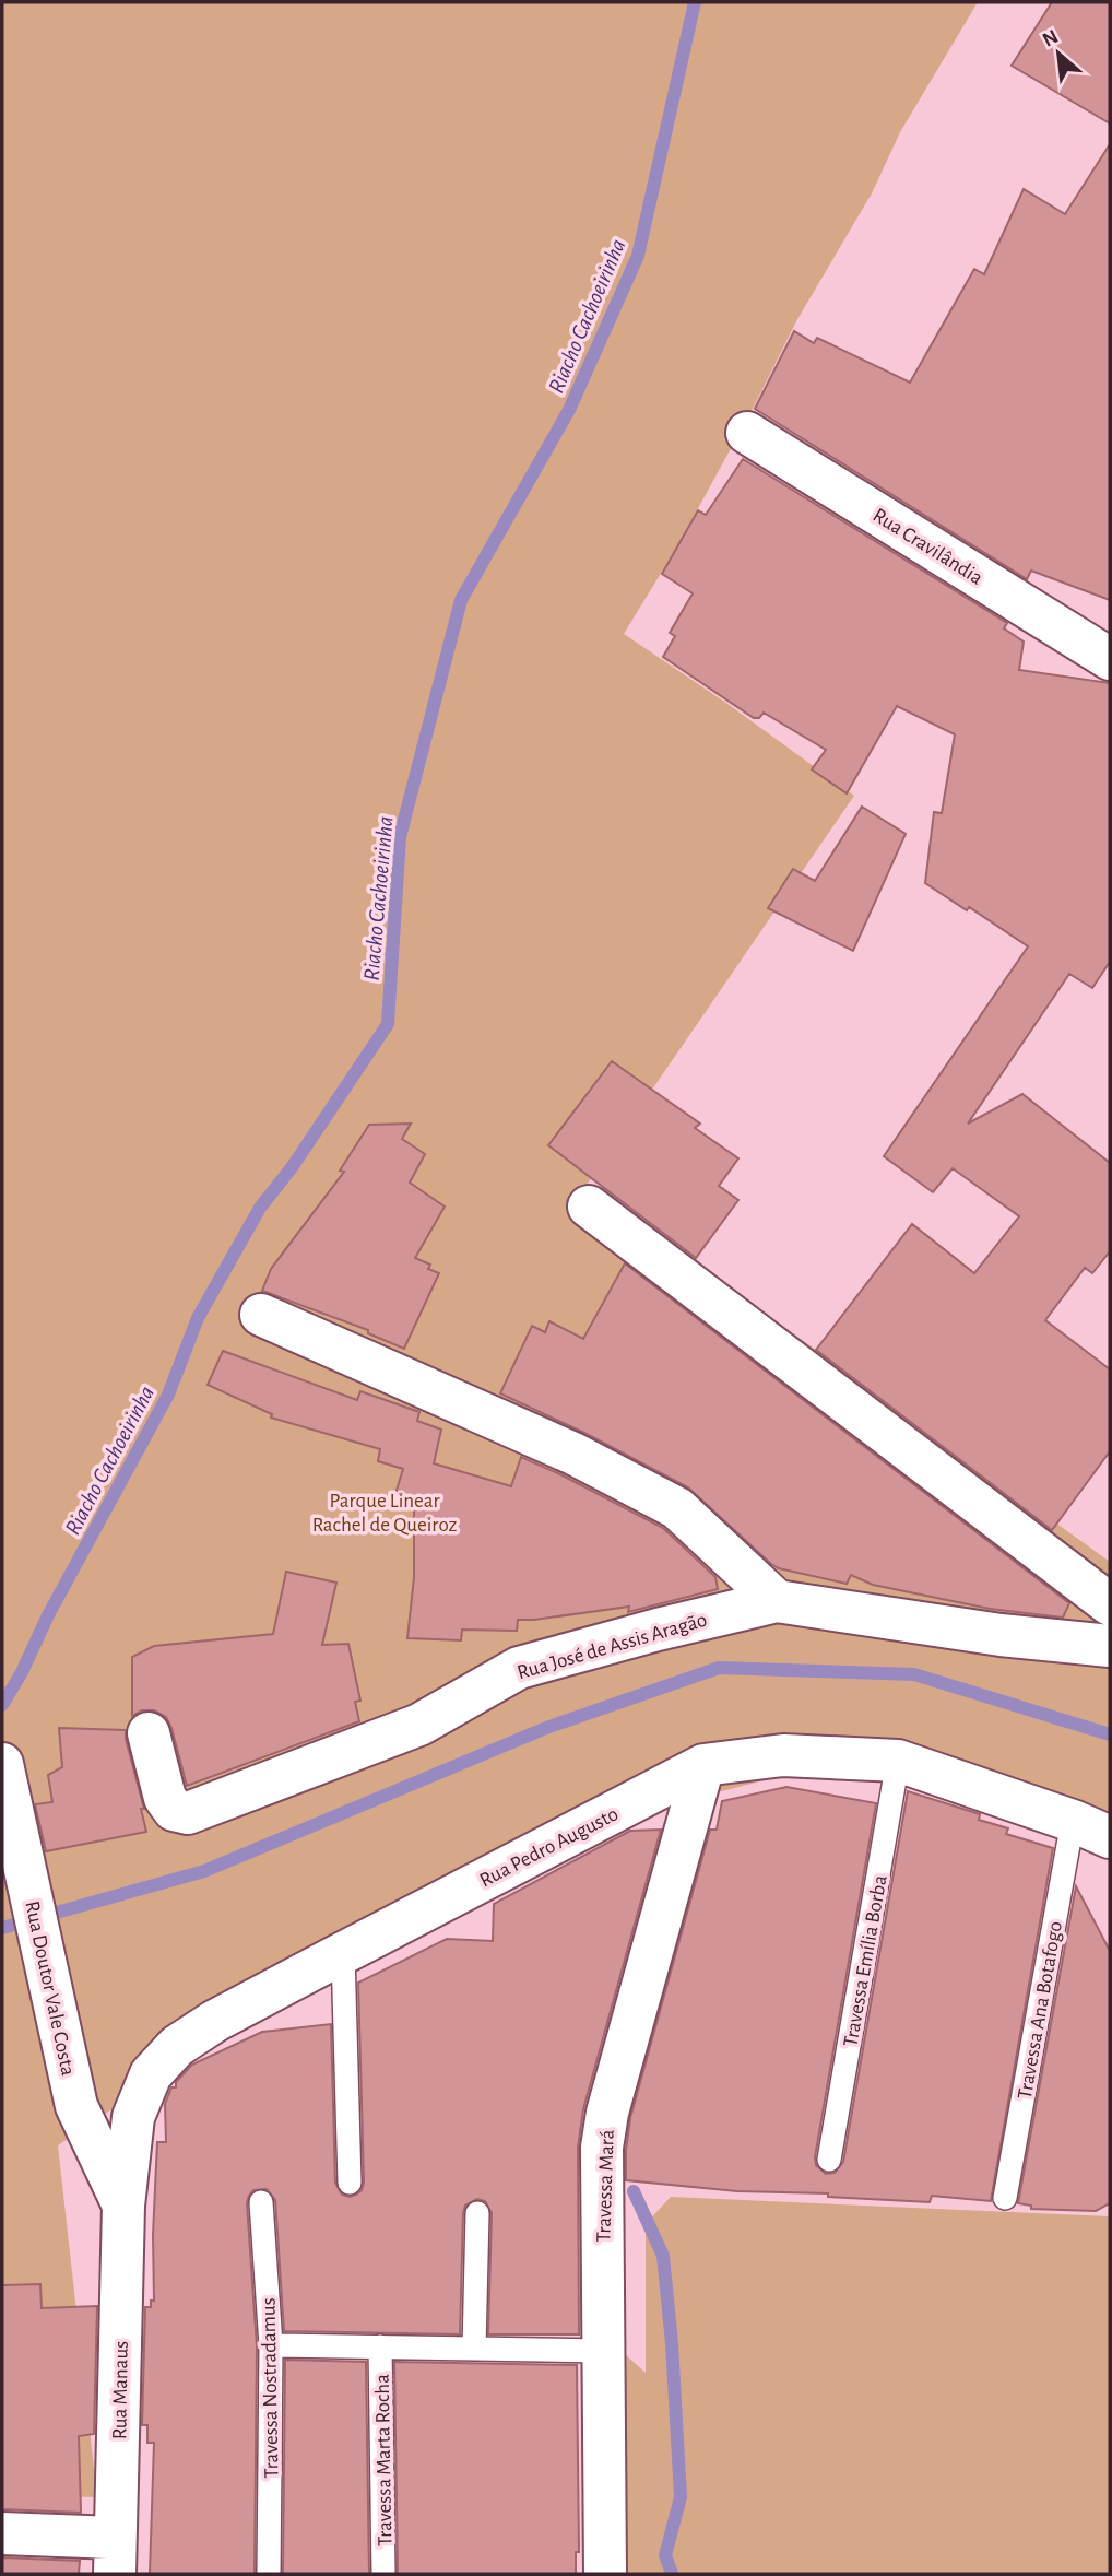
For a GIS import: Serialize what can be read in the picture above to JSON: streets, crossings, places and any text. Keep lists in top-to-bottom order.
{
  "streets": {
    "street": [
      "Rua Cravilândia",
      "Rua José de Assis Aragão",
      "Rua Pedro Augusto",
      "Rua Doutor Vale Costa",
      "Travessa Mará",
      "Rua Manaus"
    ],
    "lane": [
      "Travessa Emília Borba",
      "Travessa Ana Botafogo",
      "Travessa Nostradamus",
      "Travessa Marta Rocha"
    ]
  },
  "crossings": [
    ["Rua Pedro Augusto", "Travessa Emília Borba"],
    ["Rua Pedro Augusto", "Rua Doutor Vale Costa"],
    ["Rua Pedro Augusto", "Travessa Ana Botafogo"],
    ["Rua Pedro Augusto", "Travessa Mará"],
    ["Rua Pedro Augusto", "Rua Manaus"],
    ["Rua Doutor Vale Costa", "Rua Manaus"],
    ["Travessa Mará", "Travessa Marta Rocha"],
    ["Travessa Nostradamus", "Travessa Marta Rocha"]
  ],
  "water": ["Riacho Cachoeirinha"],
  "parks": ["Parque Linear Rachel de Queiroz"],
  "north": "top left"
}
